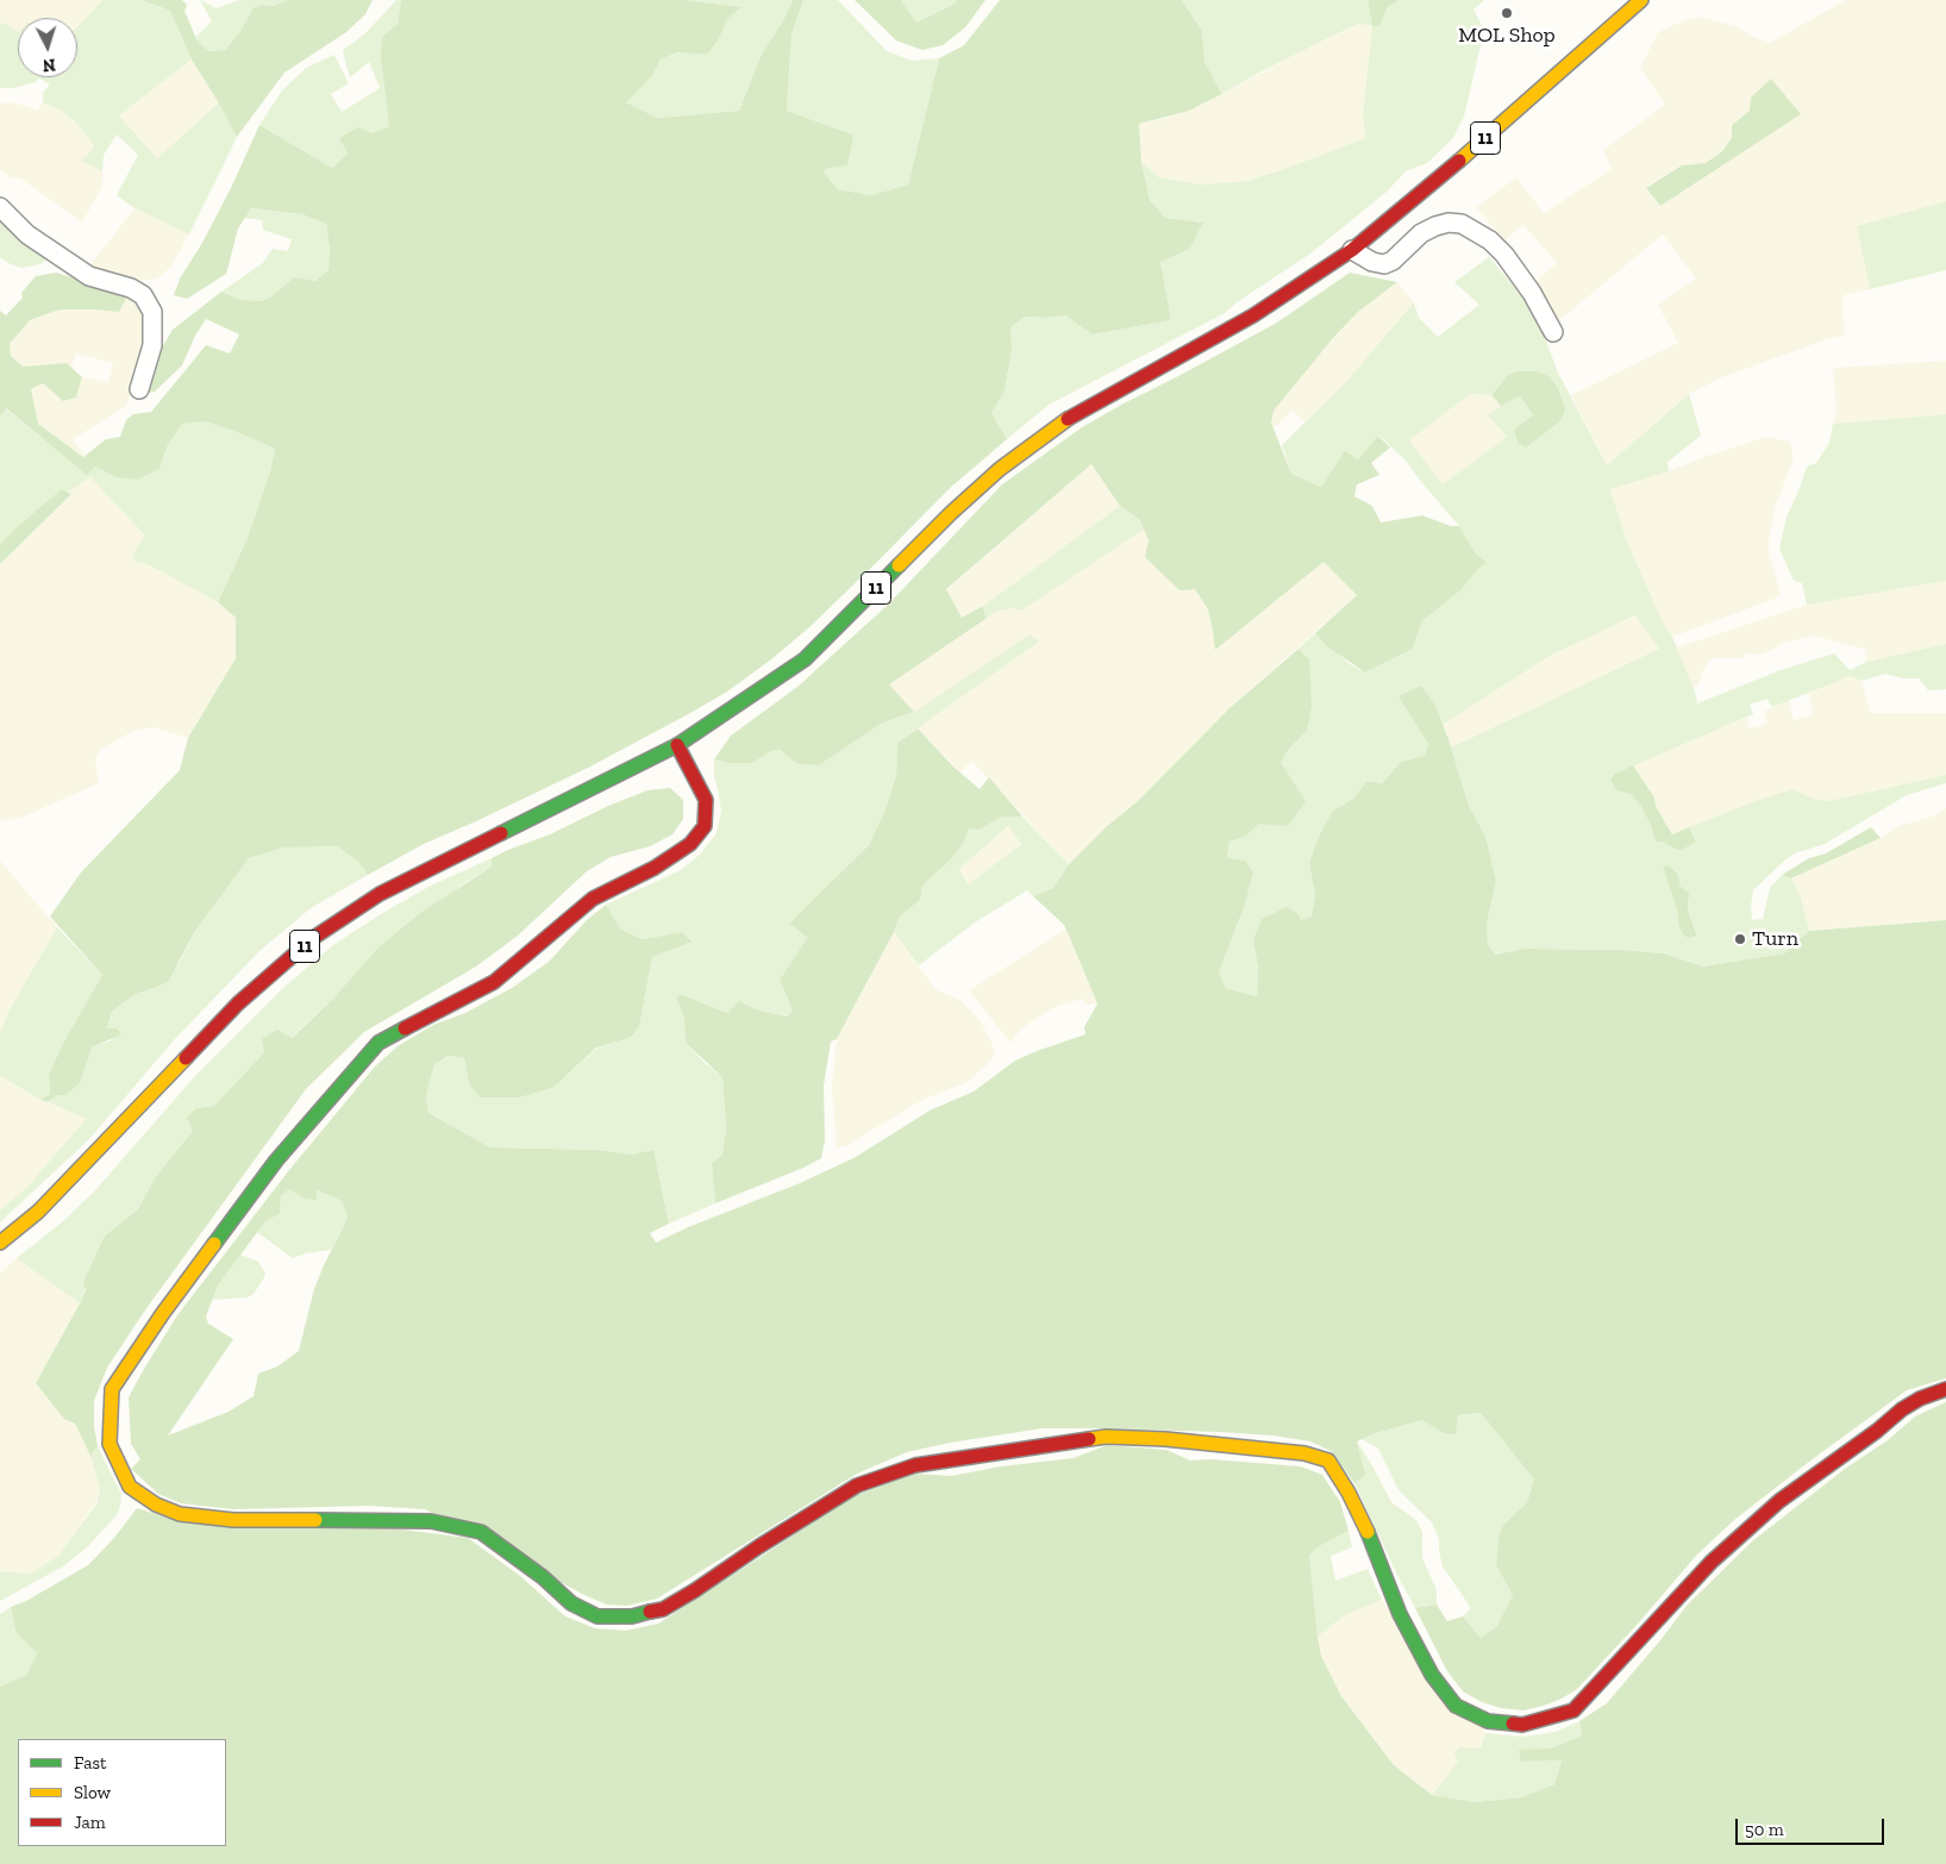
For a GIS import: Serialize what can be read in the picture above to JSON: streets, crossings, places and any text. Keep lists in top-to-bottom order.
{
  "streets": {
    "street": ["11"]
  },
  "places": ["MOL Shop", "Turn"],
  "legend": ["Fast", "Slow", "Jam"],
  "scale_bar": "50 m",
  "north": "bottom"
}
